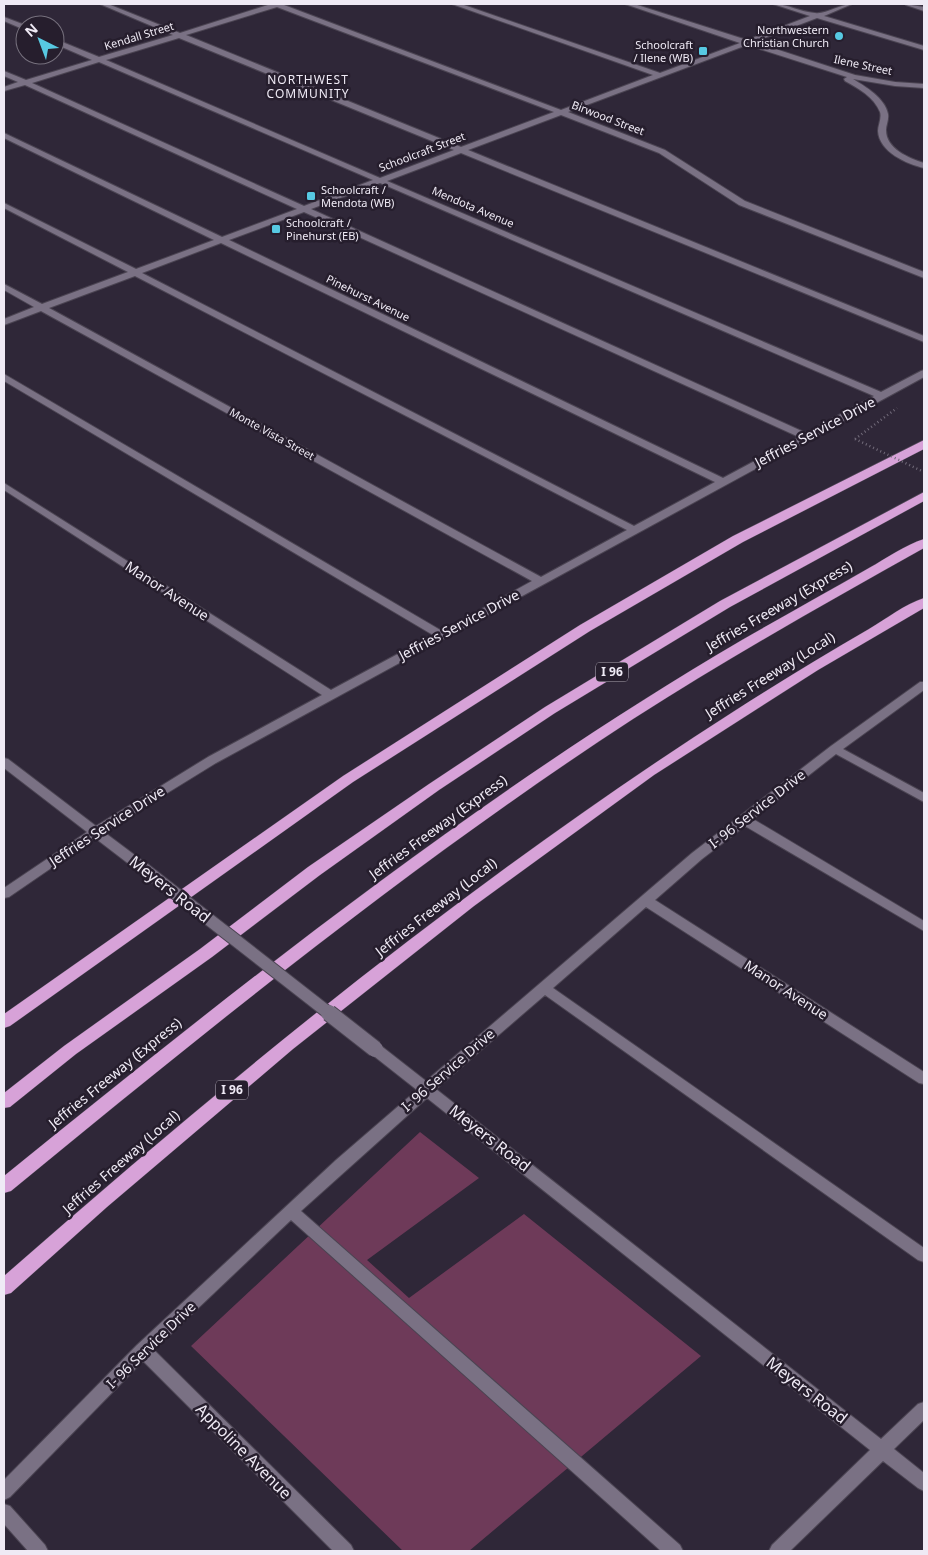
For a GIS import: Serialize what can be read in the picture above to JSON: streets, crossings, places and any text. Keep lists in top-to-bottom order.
{
  "streets": {
    "highway": ["Jeffries Freeway (Express)", "I 96", "Jeffries Freeway (Local)"],
    "street": [
      "Kendall Street",
      "Ilene Street",
      "Birwood Street",
      "Schoolcraft Street",
      "Mendota Avenue",
      "Pinehurst Avenue",
      "Jeffries Service Drive",
      "Monte Vista Street",
      "Manor Avenue",
      "I- 96 Service Drive",
      "Meyers Road",
      "Appoline Avenue"
    ]
  },
  "crossings": [
    ["Kendall Street", "Birwood Street"],
    ["Kendall Street", "Mendota Avenue"],
    ["Ilene Street", "Schoolcraft Street"],
    ["Birwood Street", "Schoolcraft Street"],
    ["Schoolcraft Street", "Mendota Avenue"],
    ["Schoolcraft Street", "Pinehurst Avenue"],
    ["Schoolcraft Street", "Monte Vista Street"],
    ["Mendota Avenue", "Jeffries Service Drive"],
    ["Pinehurst Avenue", "Jeffries Service Drive"],
    ["Jeffries Service Drive", "Monte Vista Street"],
    ["Jeffries Service Drive", "Manor Avenue"],
    ["Jeffries Service Drive", "Meyers Road"],
    ["Manor Avenue", "I- 96 Service Drive"],
    ["I- 96 Service Drive", "Meyers Road"],
    ["I- 96 Service Drive", "Appoline Avenue"]
  ],
  "districts": ["NORTHWEST COMMUNITY"],
  "places": {
    "other": ["Northwestern Christian Church"],
    "transit": ["Schoolcraft / Ilene (WB)", "Schoolcraft / Mendota (WB)", "Schoolcraft / Pinehurst (EB)"]
  },
  "north": "top left"
}
